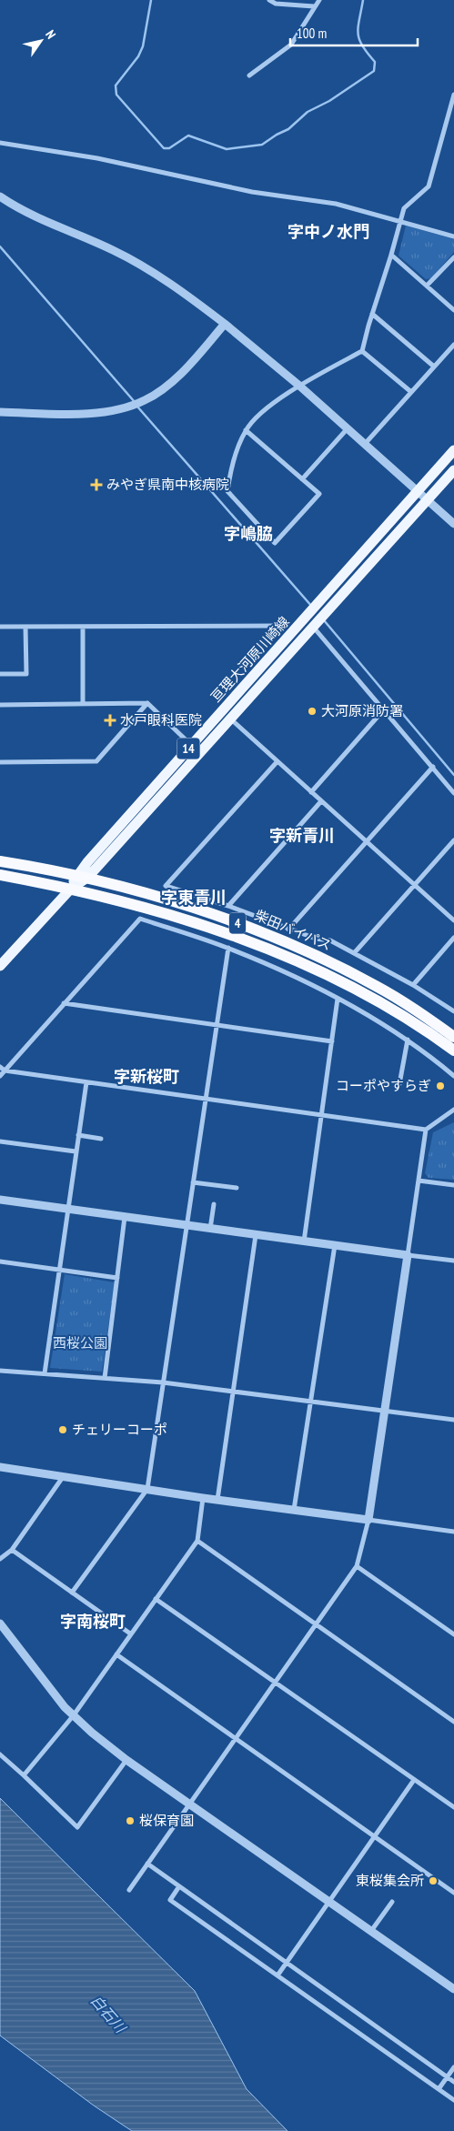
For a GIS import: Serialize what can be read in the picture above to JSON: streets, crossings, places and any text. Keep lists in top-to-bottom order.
{
  "streets": {
    "highway": ["4", "柴田バイパス"],
    "main road": ["亘理大河原川崎線", "14"]
  },
  "crossings": [
    ["亘理大河原川崎線", "柴田バイパス"]
  ],
  "districts": [
    "字中ノ水門",
    "字嶋脇",
    "字新青川",
    "字東青川",
    "字新桜町",
    "字南桜町"
  ],
  "water": ["白石川"],
  "parks": ["西桜公園"],
  "places": {
    "health": ["みやぎ県南中核病院", "水戸眼科医院"],
    "other": [
      "大河原消防署",
      "コーポやすらぎ",
      "チェリーコーポ",
      "桜保育園",
      "東桜集会所"
    ]
  },
  "scale_bar": "100 m",
  "north": "top right"
}
